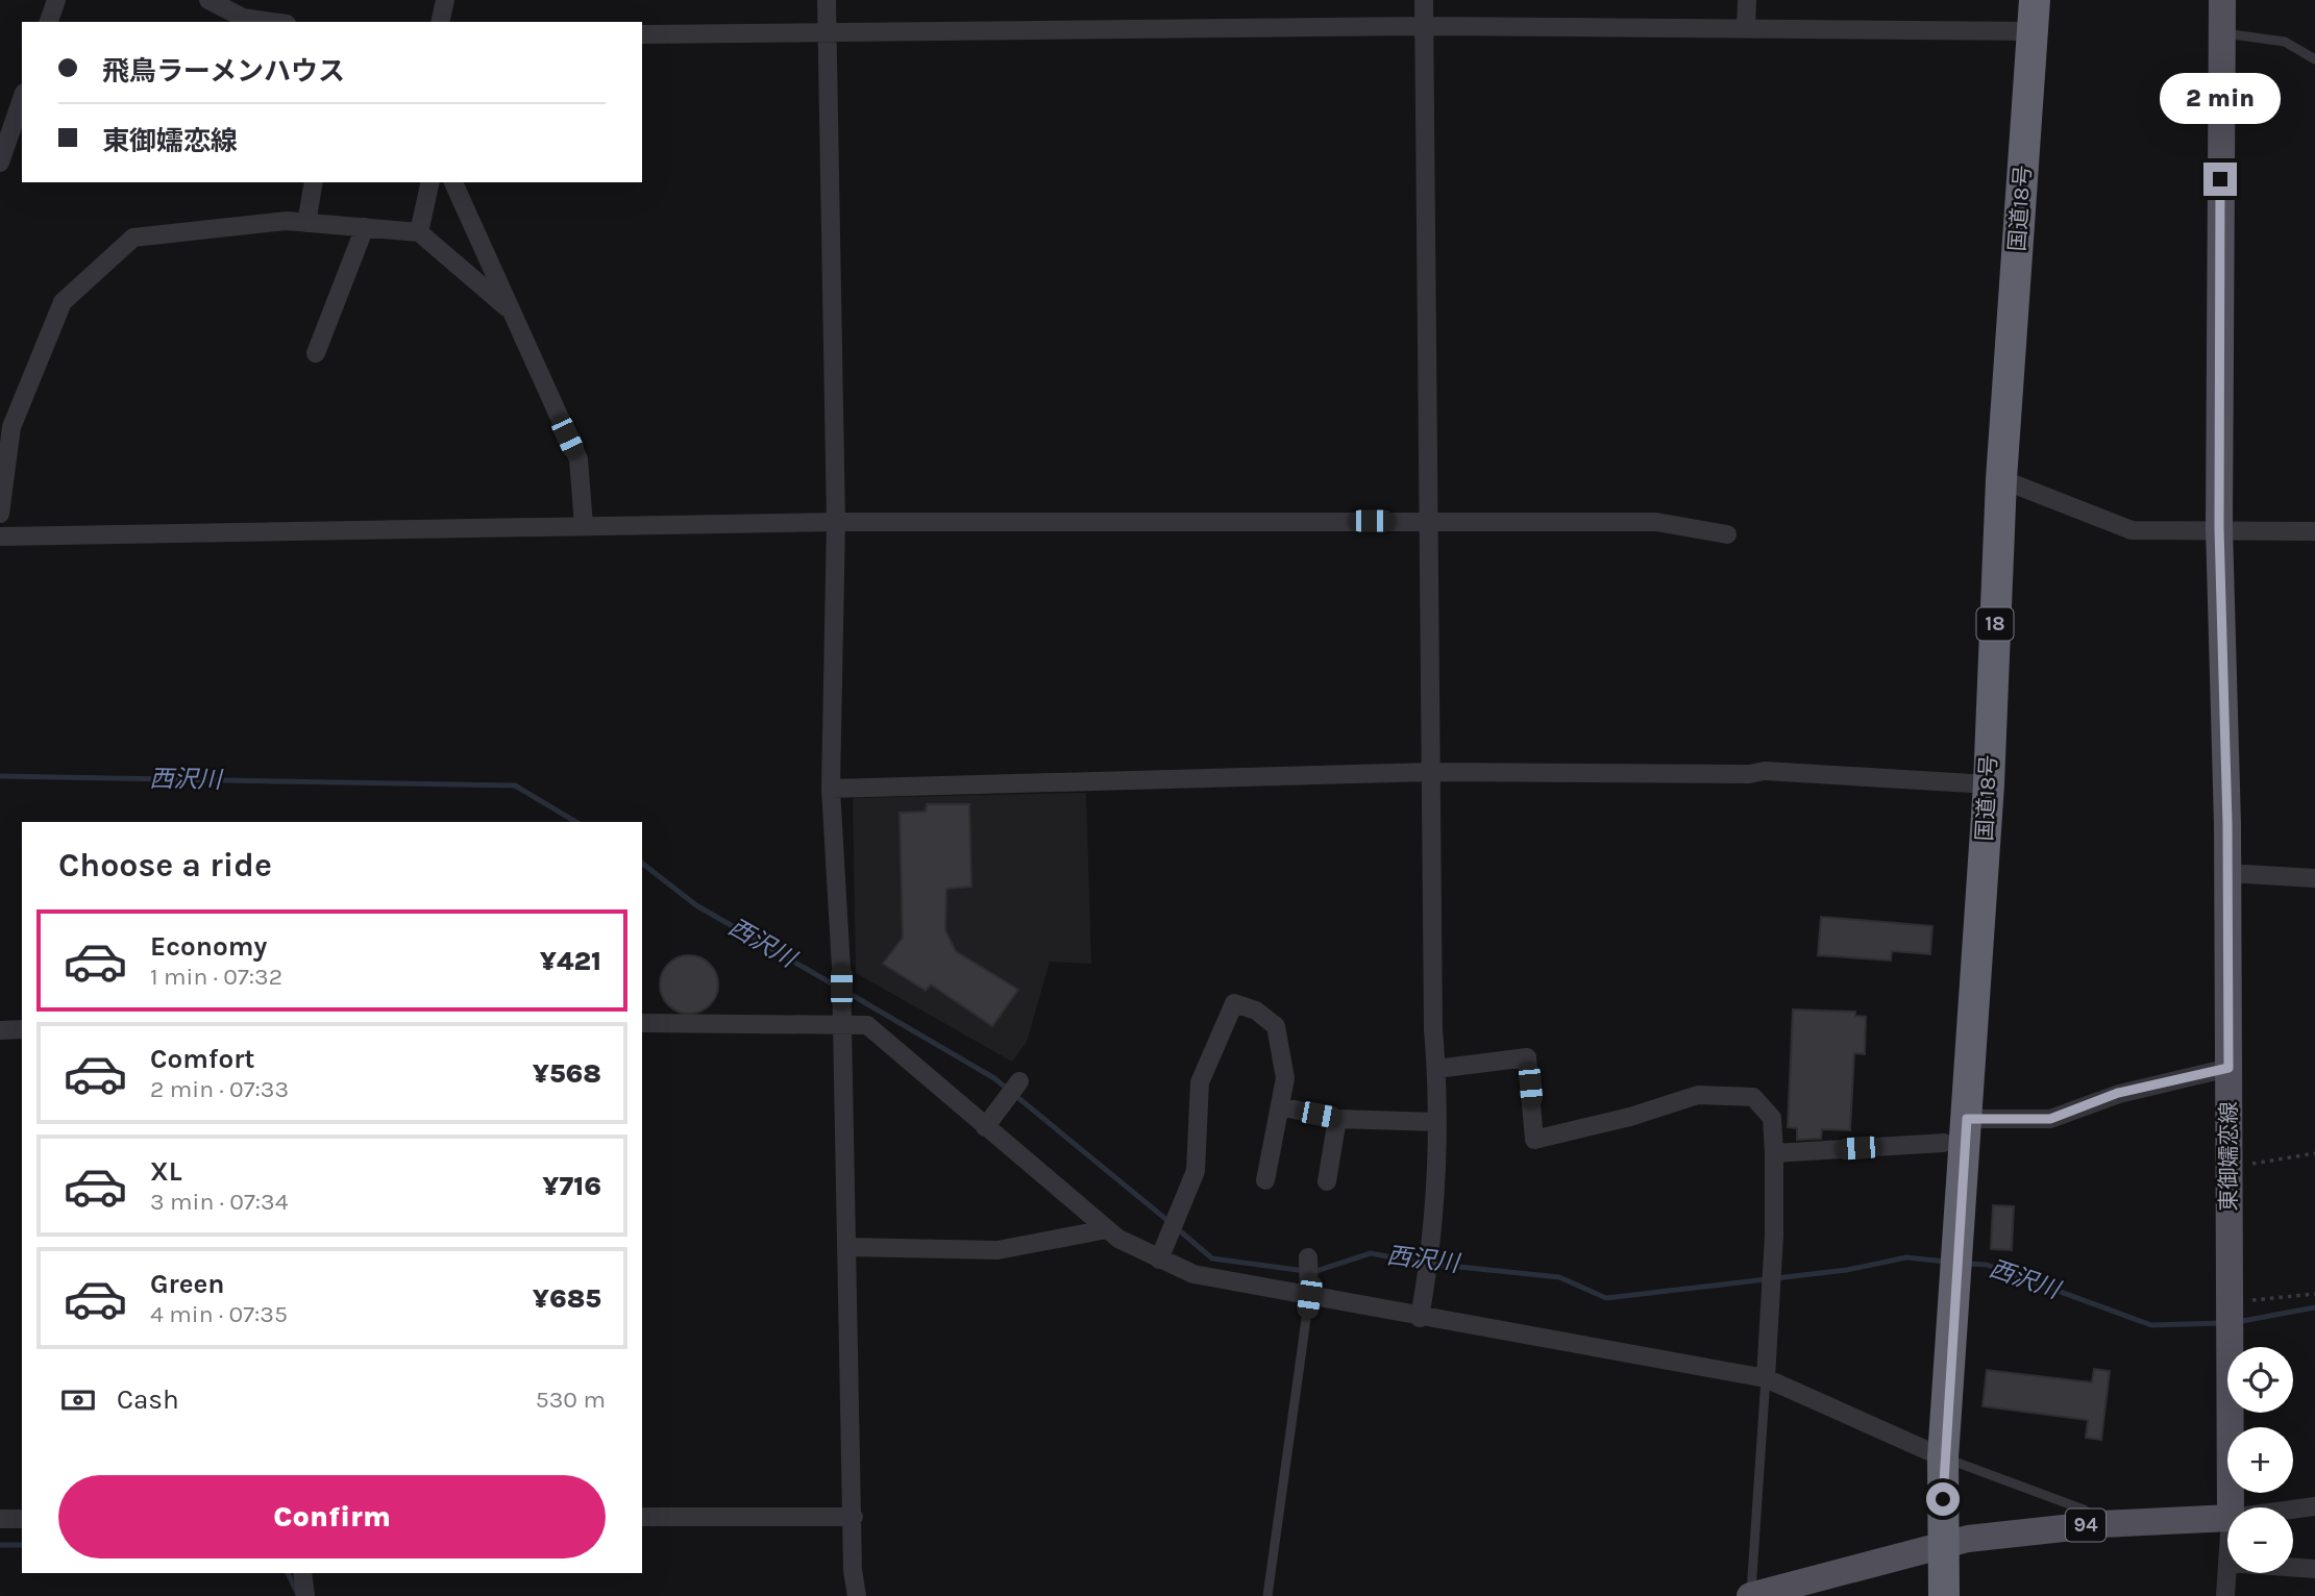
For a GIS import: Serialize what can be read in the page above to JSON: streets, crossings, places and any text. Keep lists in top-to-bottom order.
{
  "streets": {
    "highway": ["国道18号", "18"],
    "main road": ["東御嬬恋線", "94"]
  },
  "crossings": [
    ["国道18号", "94"]
  ],
  "water": ["西沢川"],
  "page": {
    "banner": ["飛鳥ラーメンハウス", "東御嬬恋線"],
    "bubble": "2 min",
    "heading": "Choose a ride",
    "list": [
      {
        "name": "Economy",
        "note": "1 min · 07:32",
        "value": "¥421"
      },
      {
        "name": "Comfort",
        "note": "2 min · 07:33",
        "value": "¥568"
      },
      {
        "name": "XL",
        "note": "3 min · 07:34",
        "value": "¥716"
      },
      {
        "name": "Green",
        "note": "4 min · 07:35",
        "value": "¥685"
      }
    ],
    "map_buttons": ["+", "−"],
    "pay": ["Cash", "530 m"],
    "buttons": "Confirm"
  }
}
